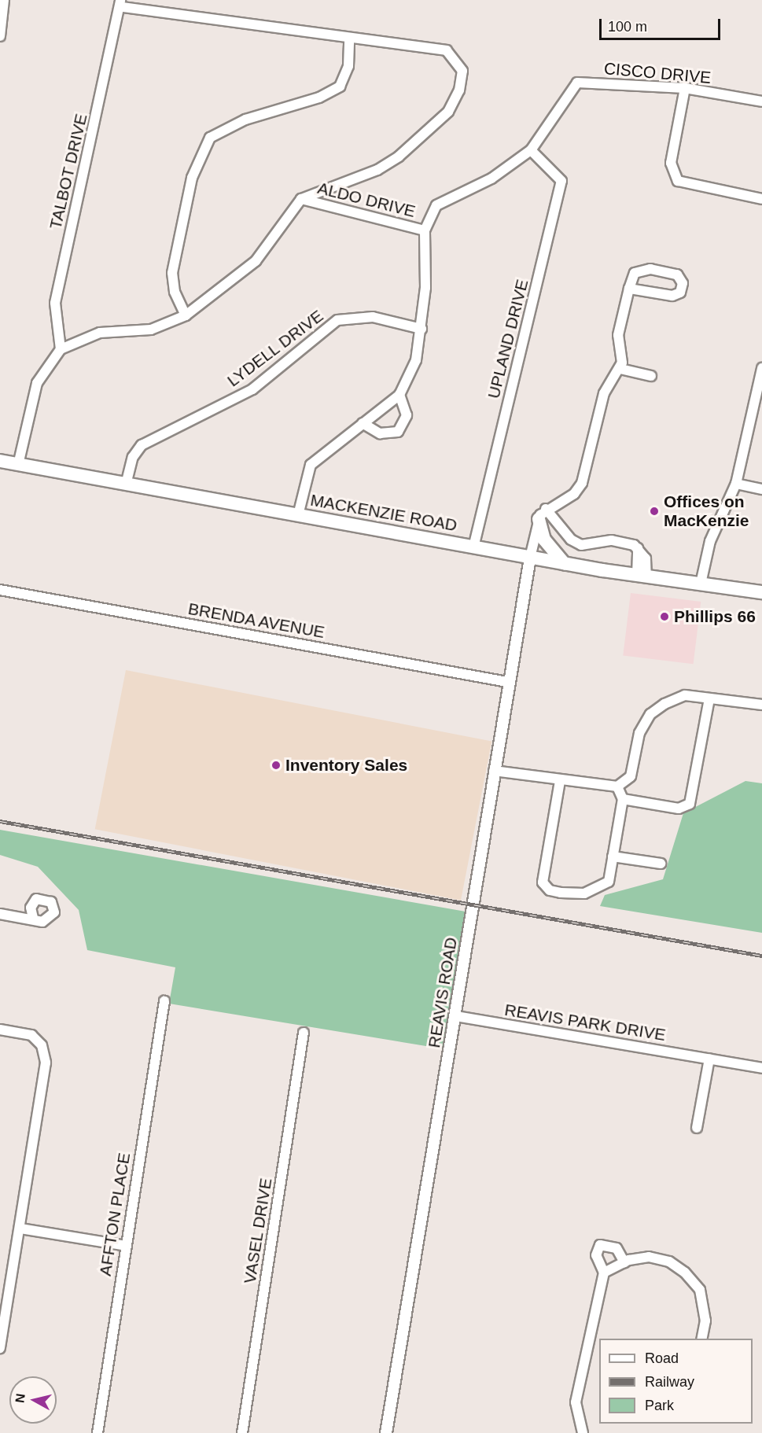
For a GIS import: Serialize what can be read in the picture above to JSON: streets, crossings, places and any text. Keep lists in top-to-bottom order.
{
  "streets": {
    "main road": ["MACKENZIE ROAD"],
    "street": [
      "CISCO DRIVE",
      "TALBOT DRIVE",
      "ALDO DRIVE",
      "UPLAND DRIVE",
      "LYDELL DRIVE",
      "BRENDA AVENUE",
      "REAVIS ROAD",
      "REAVIS PARK DRIVE",
      "AFFTON PLACE",
      "VASEL DRIVE"
    ]
  },
  "crossings": [
    ["CISCO DRIVE", "UPLAND DRIVE"],
    ["UPLAND DRIVE", "MACKENZIE ROAD"],
    ["LYDELL DRIVE", "MACKENZIE ROAD"],
    ["MACKENZIE ROAD", "REAVIS ROAD"],
    ["BRENDA AVENUE", "REAVIS ROAD"],
    ["REAVIS ROAD", "REAVIS PARK DRIVE"]
  ],
  "places": ["Offices on MacKenzie", "Phillips 66", "Inventory Sales"],
  "legend": ["Road", "Railway", "Park"],
  "scale_bar": "100 m",
  "north": "left"
}
